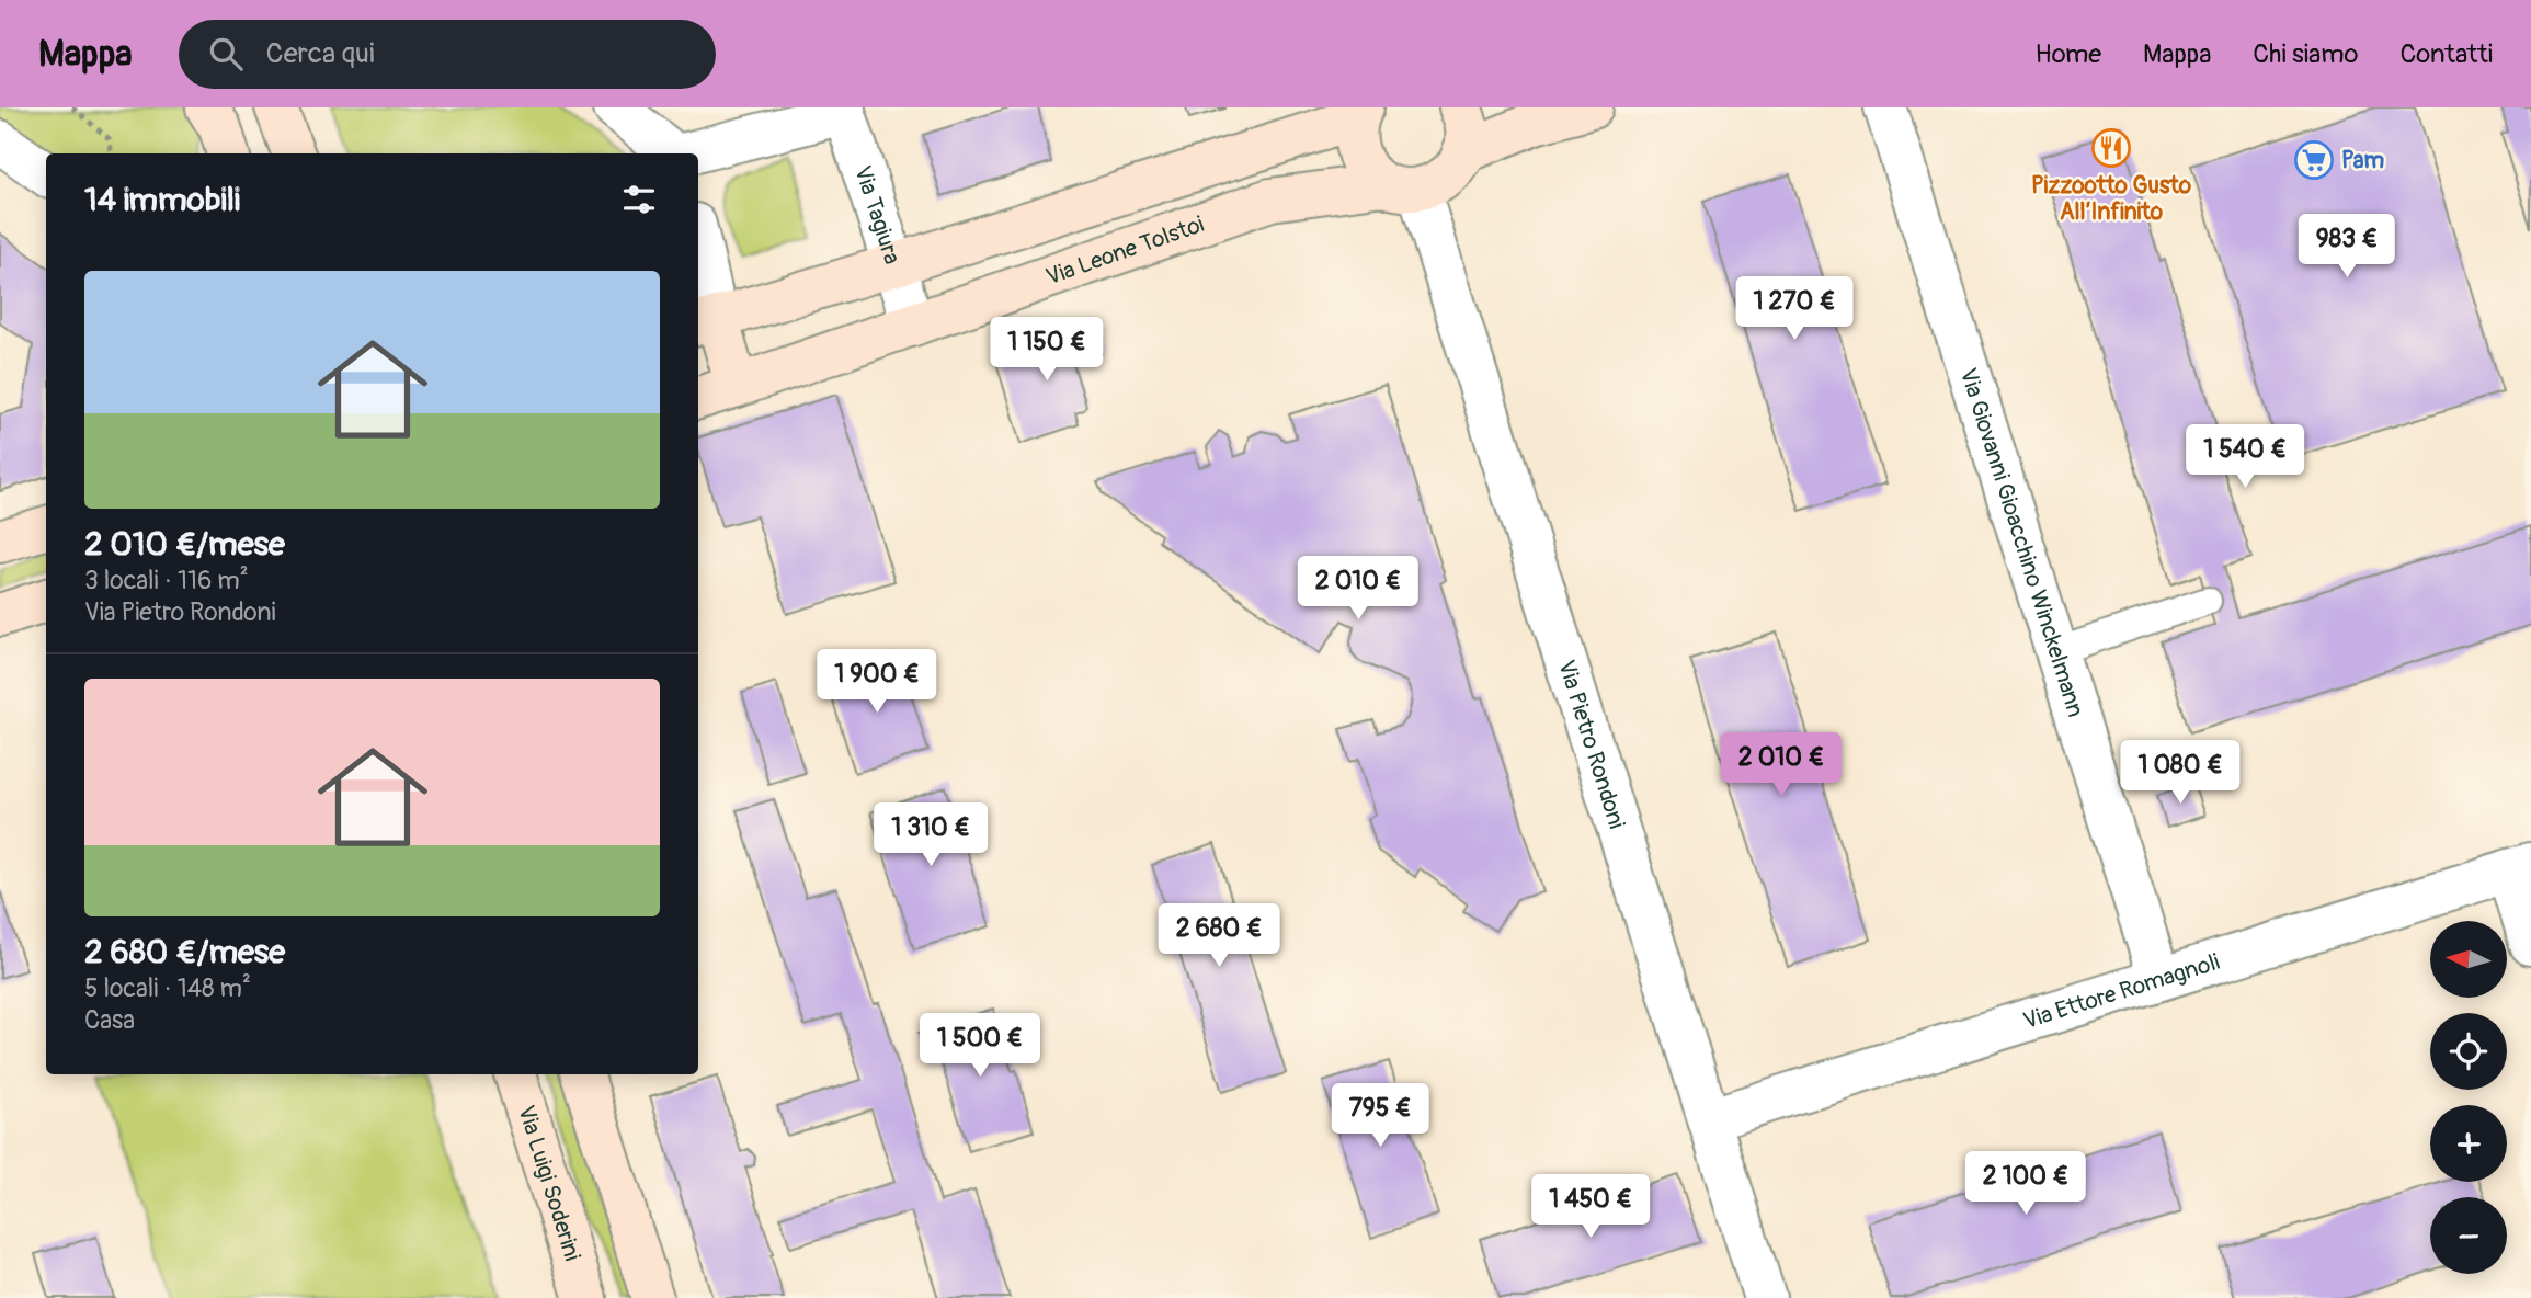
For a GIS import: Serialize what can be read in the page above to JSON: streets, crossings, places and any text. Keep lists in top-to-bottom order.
{
  "streets": {
    "street": [
      "Via Tagiura",
      "Via Leone Tolstoi",
      "Via Giovanni Gioacchino Winckelmann",
      "Via Pietro Rondoni",
      "Via Ettore Romagnoli",
      "Via Luigi Soderini"
    ]
  },
  "crossings": [
    ["Via Tagiura", "Via Leone Tolstoi"],
    ["Via Leone Tolstoi", "Via Pietro Rondoni"],
    ["Via Giovanni Gioacchino Winckelmann", "Via Ettore Romagnoli"],
    ["Via Pietro Rondoni", "Via Ettore Romagnoli"]
  ],
  "places": {
    "restaurant": ["Pizzootto Gusto All’Infinito"],
    "supermarket": ["Pam"]
  },
  "north": "left",
  "page": {
    "header": "Mappa",
    "search": "Cerca qui",
    "nav": [
      "Home",
      "Mappa",
      "Chi siamo",
      "Contatti"
    ],
    "heading": "14 immobili",
    "price": [
      "983 €",
      "1 270 €",
      "1 150 €",
      "1 540 €",
      "2 010 €",
      "1 900 €",
      "2 010 €",
      "1 080 €",
      "1 310 €",
      "2 680 €",
      "1 500 €",
      "795 €",
      "2 100 €",
      "1 450 €"
    ],
    "list": [
      {
        "name": "2 010 €/mese",
        "note": "3 locali · 116 m² · Via Pietro Rondoni"
      },
      {
        "name": "2 680 €/mese",
        "note": "5 locali · 148 m² · Casa"
      }
    ],
    "map_buttons": ["+", "−"]
  }
}
